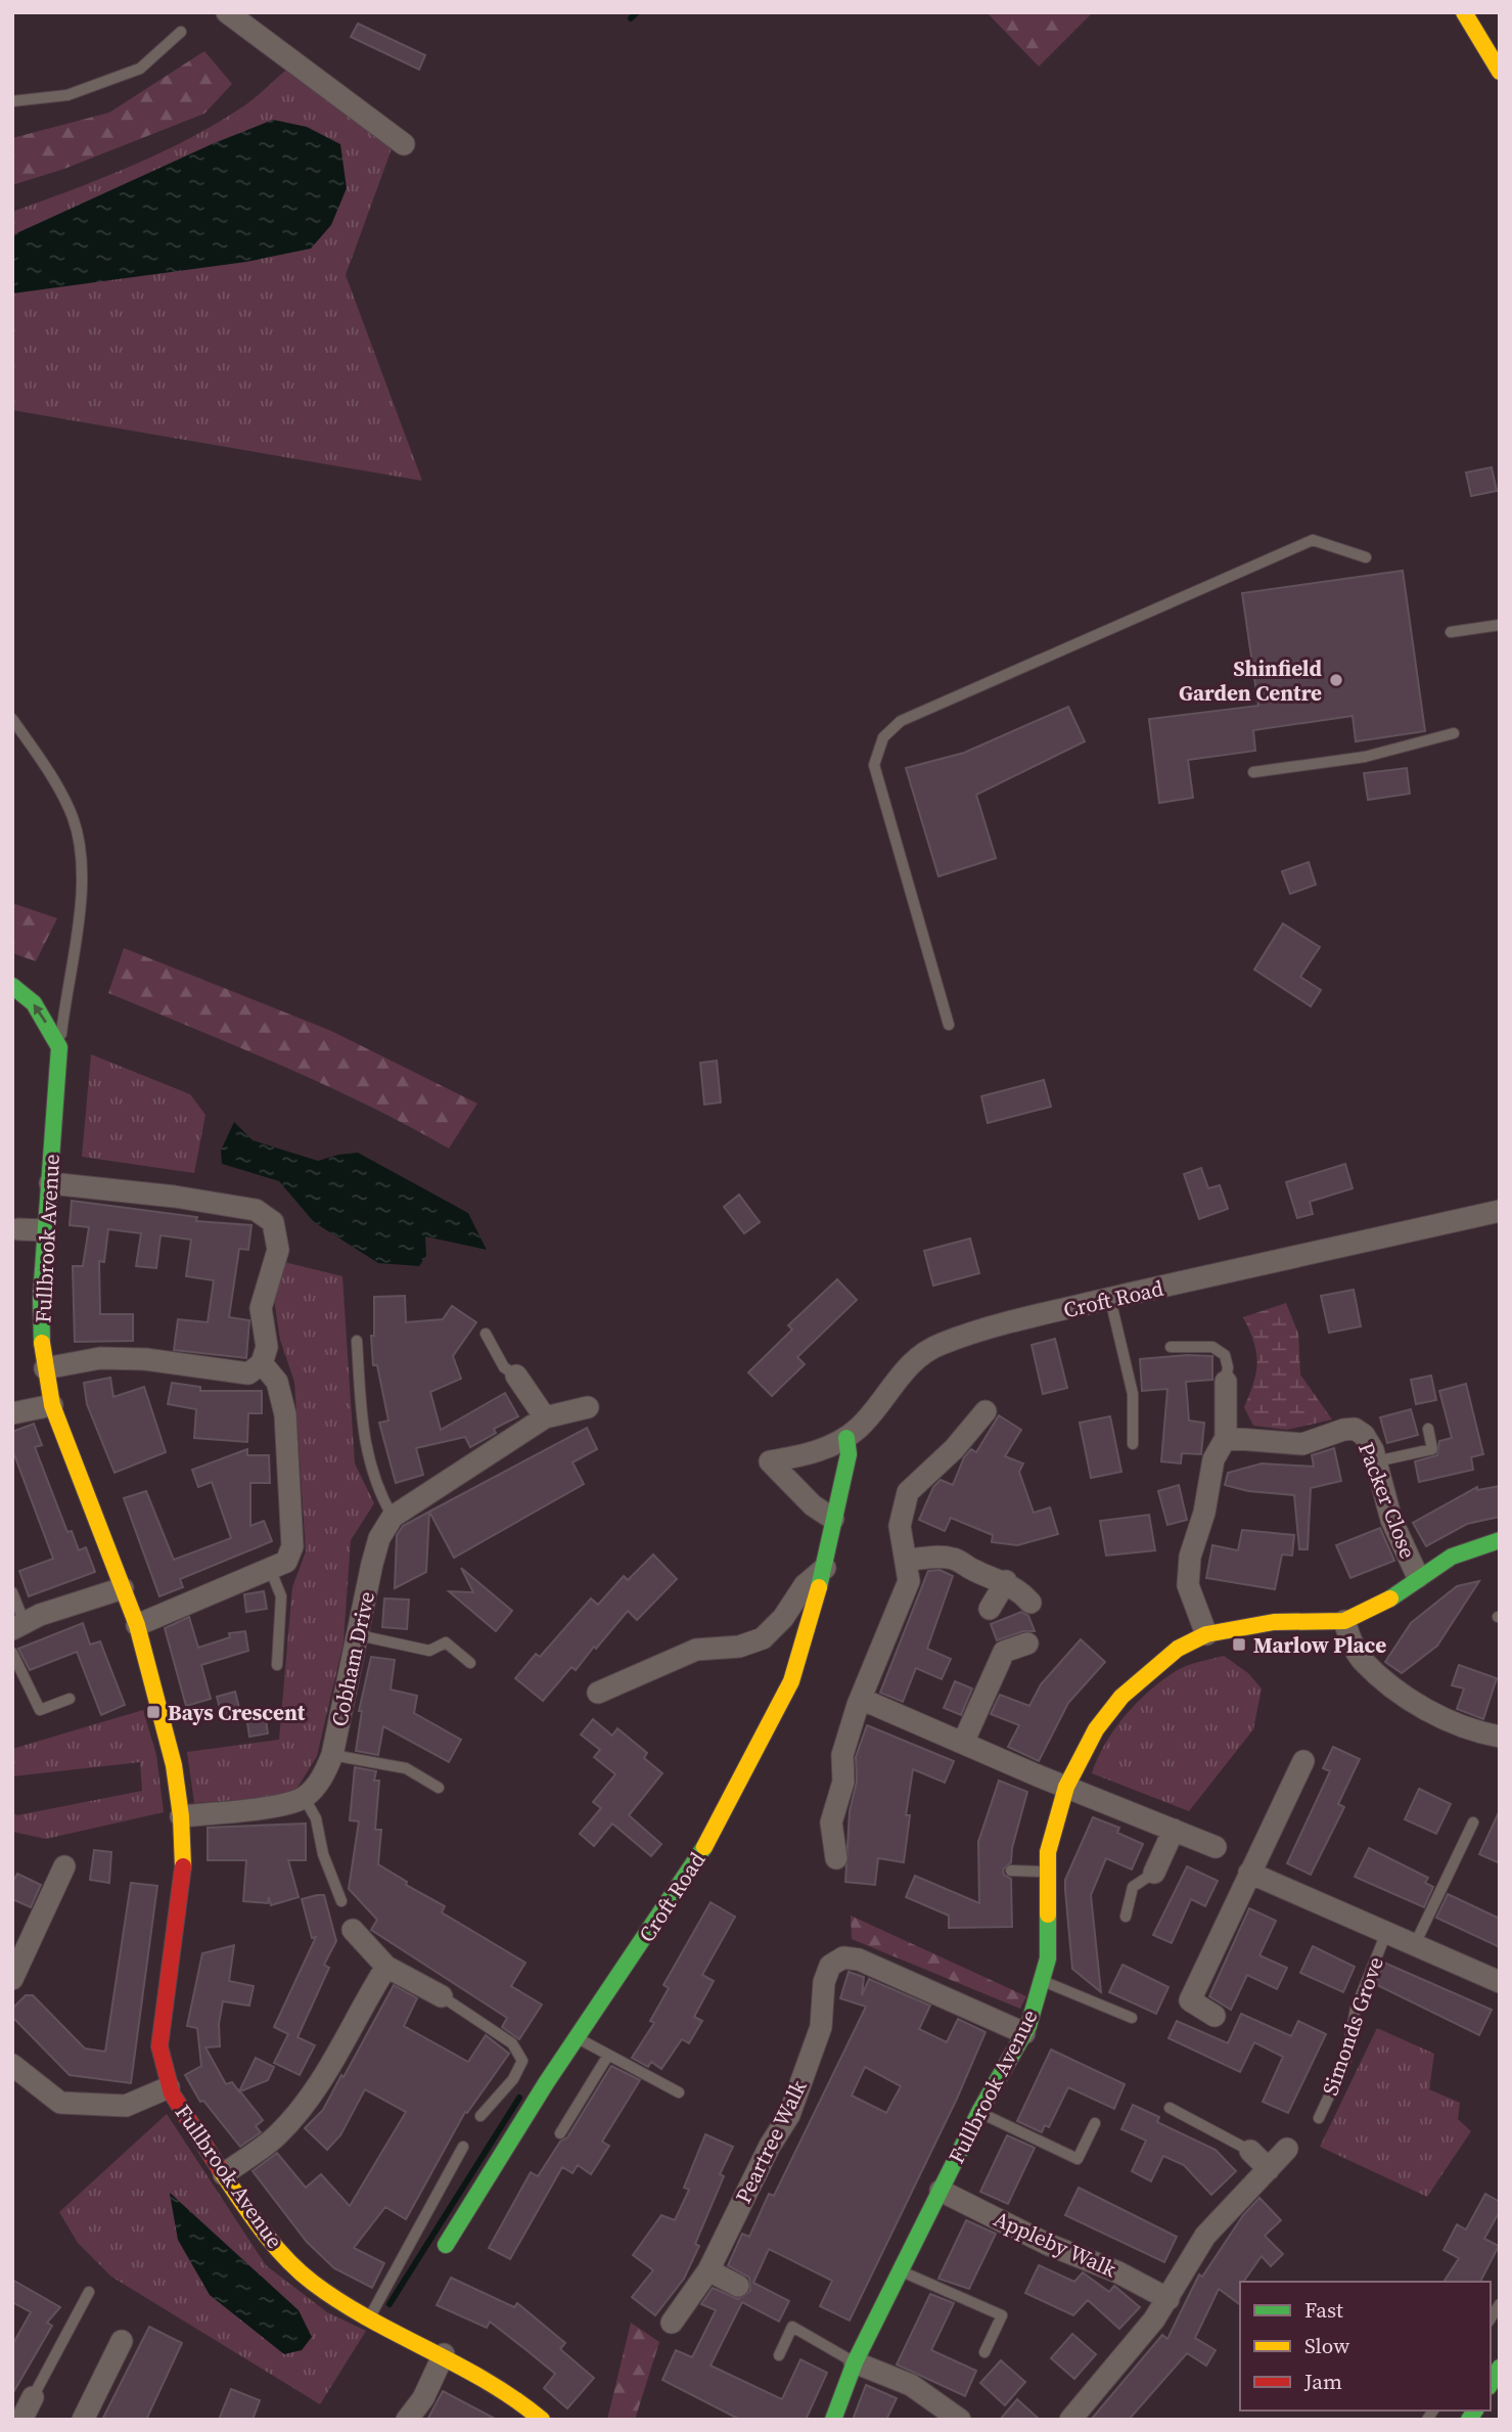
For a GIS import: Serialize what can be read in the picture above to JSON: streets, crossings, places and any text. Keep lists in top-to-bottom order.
{
  "streets": {
    "street": [
      "Fullbrook Avenue",
      "Croft Road",
      "Packer Close",
      "Cobham Drive",
      "Simonds Grove",
      "Peartree Walk",
      "Appleby Walk"
    ]
  },
  "crossings": [
    ["Fullbrook Avenue", "Packer Close"],
    ["Fullbrook Avenue", "Peartree Walk"],
    ["Fullbrook Avenue", "Appleby Walk"]
  ],
  "places": {
    "other": ["Shinfield Garden Centre"],
    "transit": ["Marlow Place", "Bays Crescent"]
  },
  "legend": ["Fast", "Slow", "Jam"]
}
